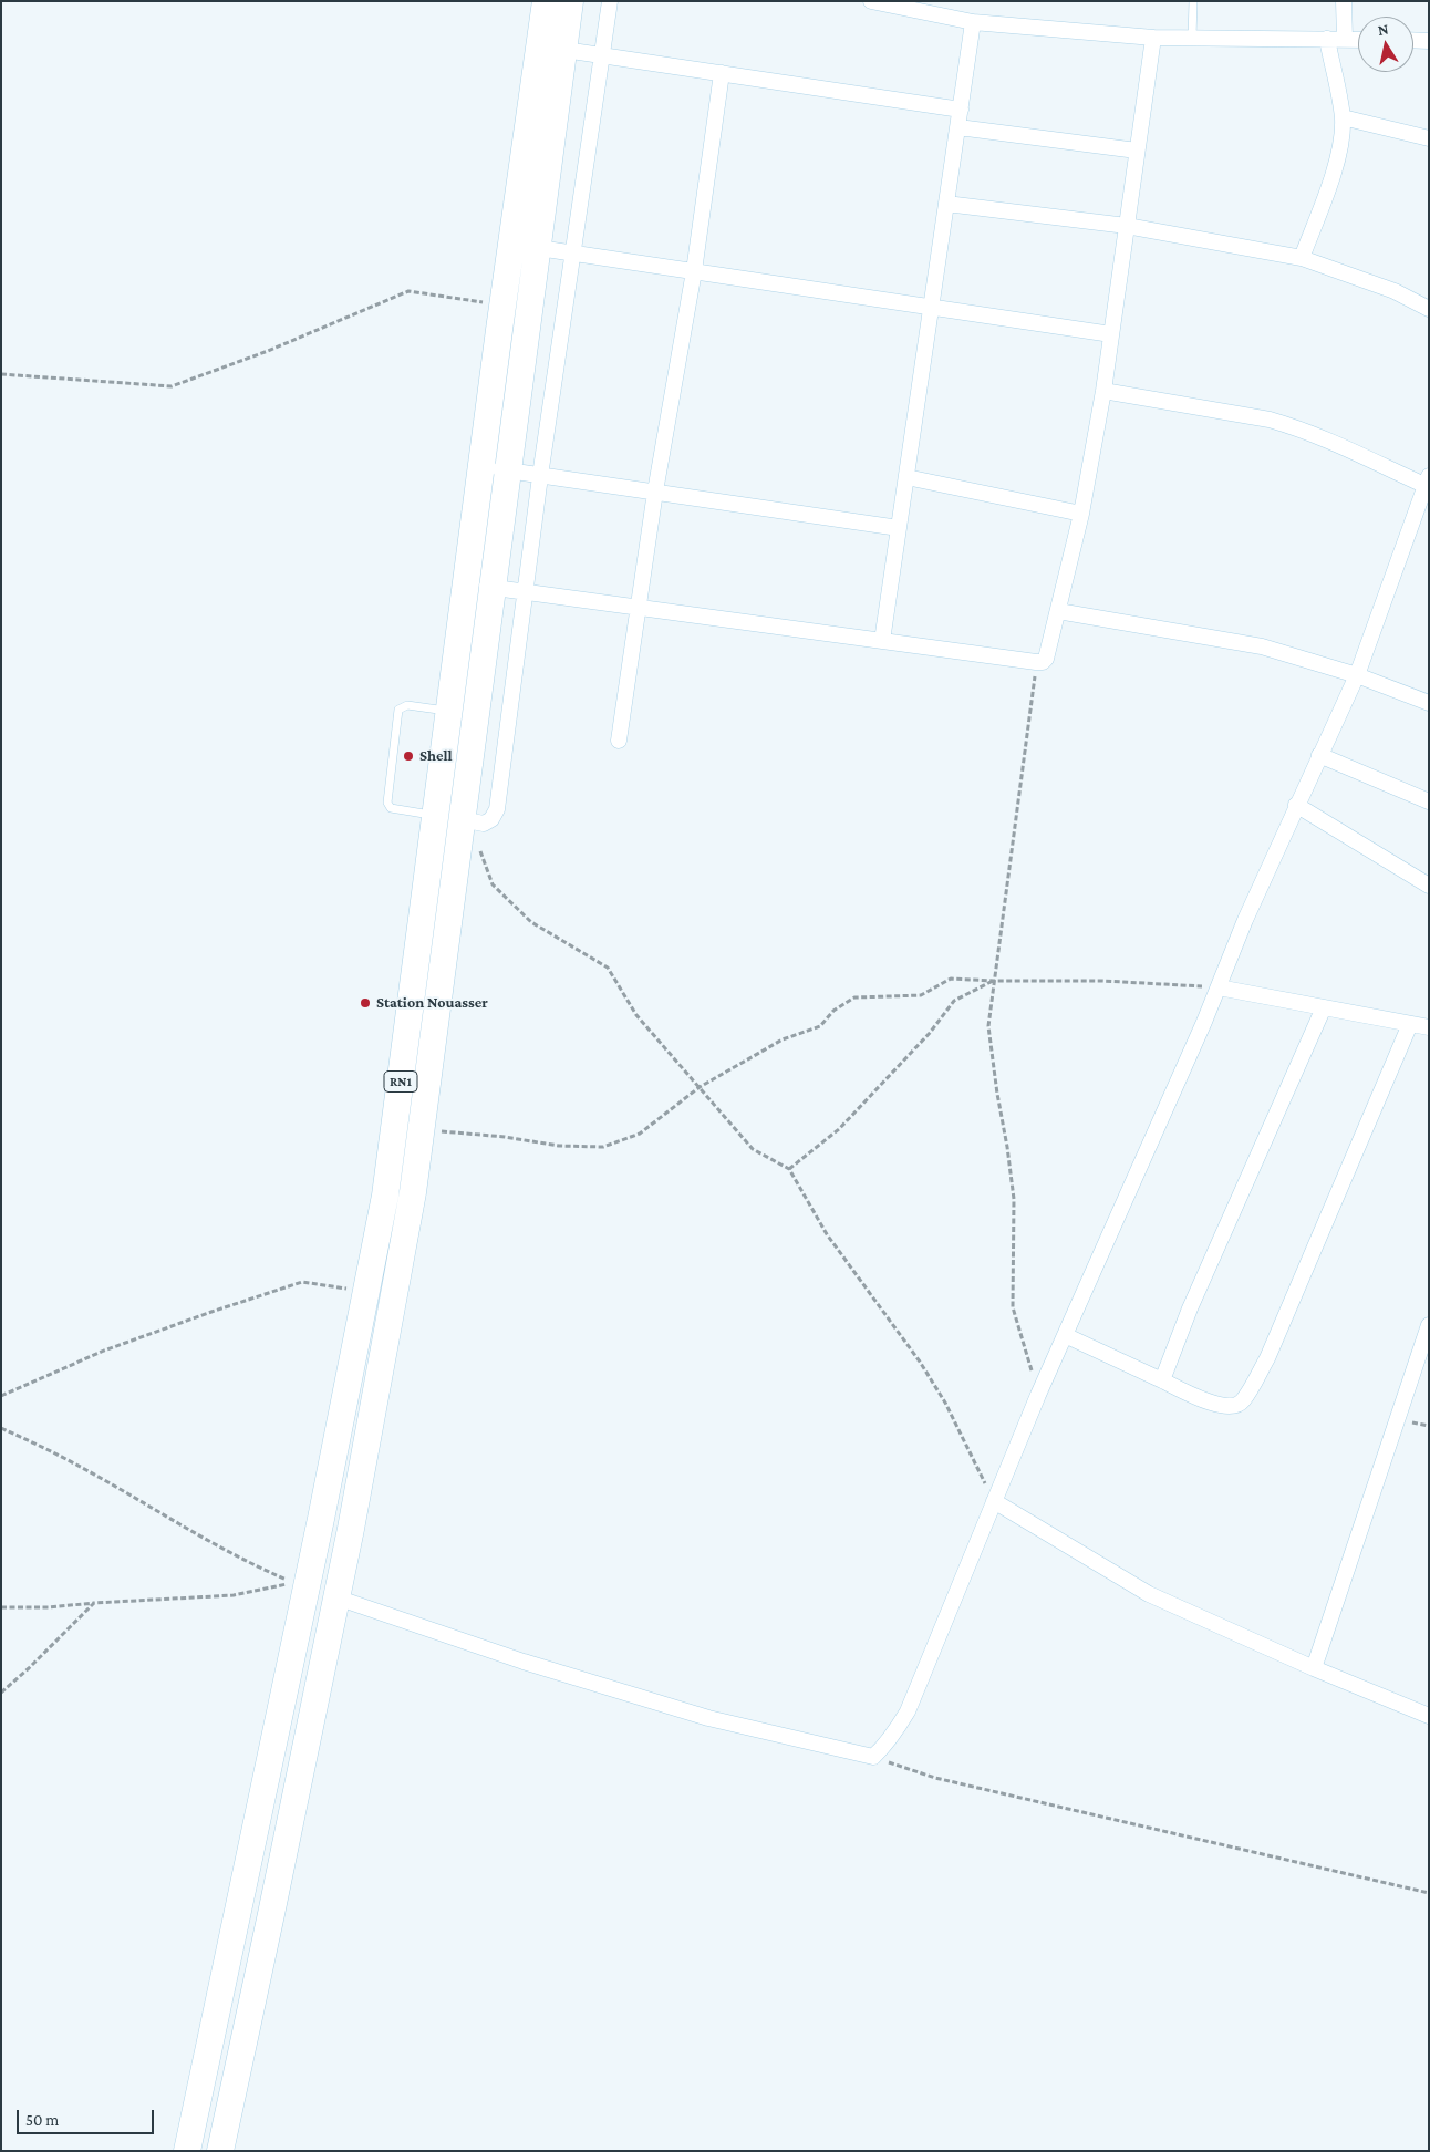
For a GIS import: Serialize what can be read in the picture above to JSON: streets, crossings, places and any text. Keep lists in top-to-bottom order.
{
  "streets": {
    "highway": ["RN1"]
  },
  "places": ["Shell", "Station Nouasser"],
  "scale_bar": "50 m",
  "north": "top"
}
